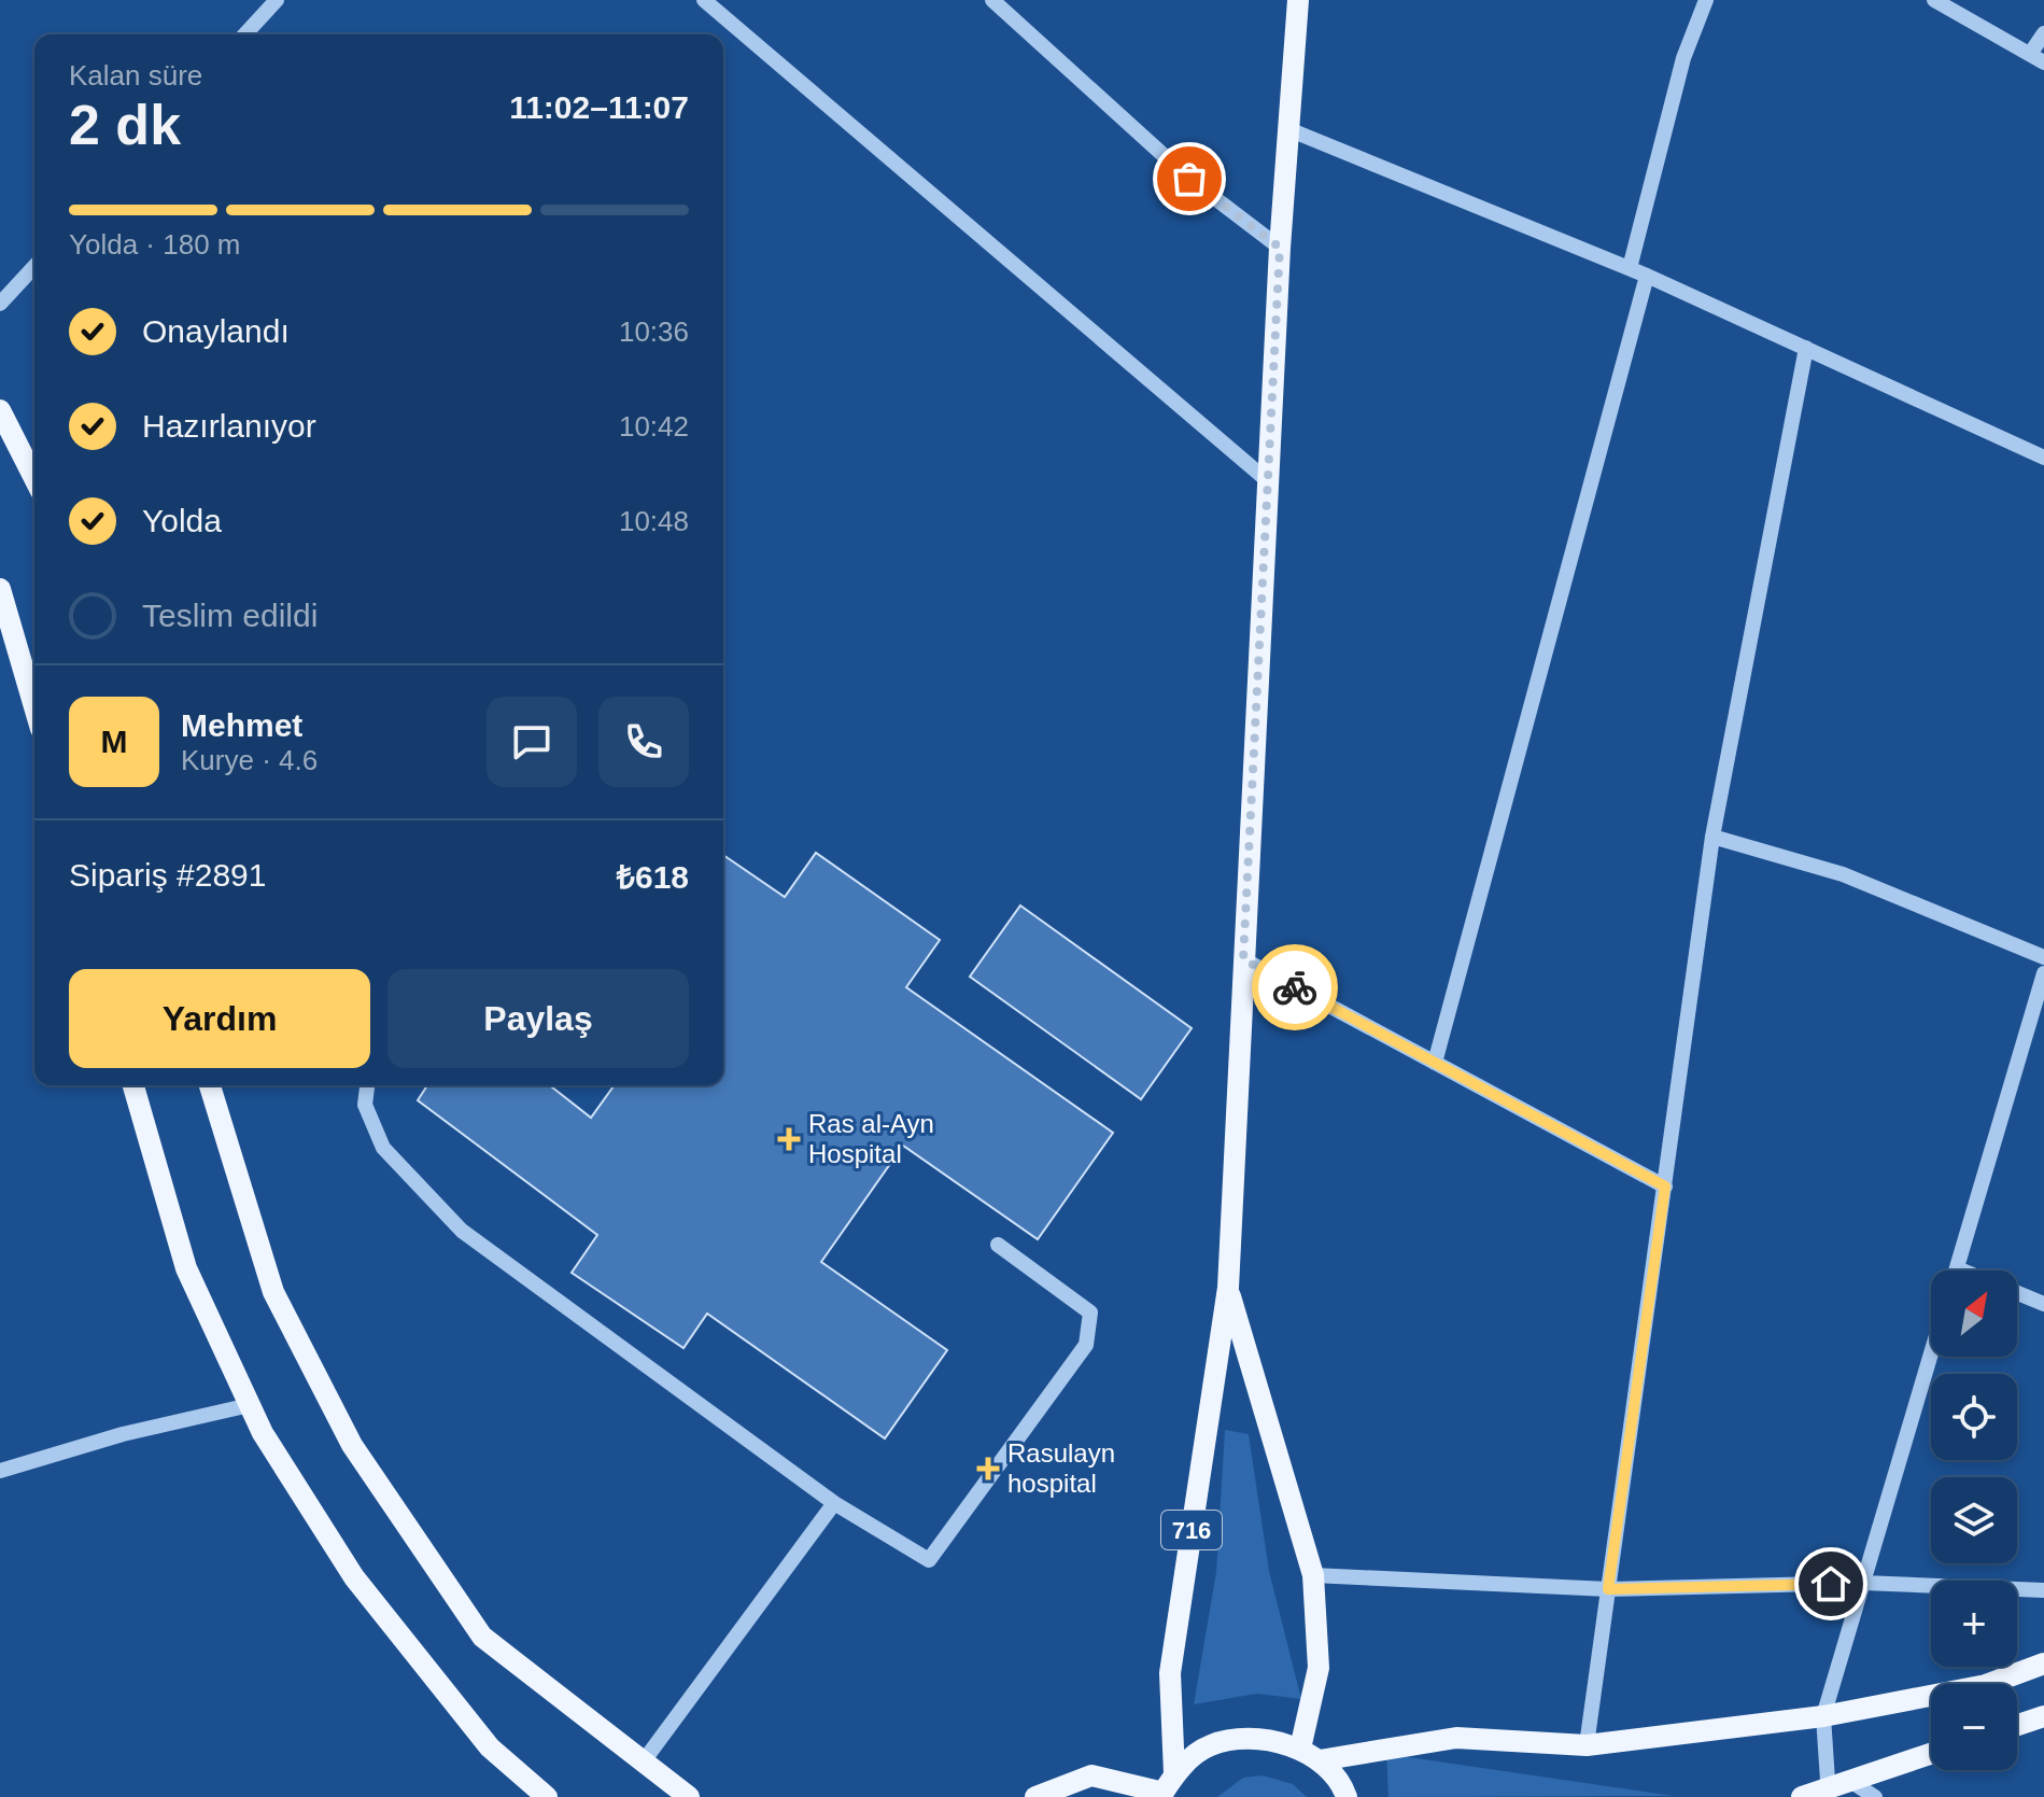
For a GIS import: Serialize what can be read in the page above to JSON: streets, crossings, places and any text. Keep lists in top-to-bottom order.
{
  "streets": {
    "main road": ["716"]
  },
  "places": {
    "health": ["Ras al-Ayn Hospital", "Rasulayn hospital"]
  },
  "north": "top right",
  "page": {
    "heading": ["2 dk", "Kalan süre", "11:02–11:07"],
    "panel": [
      "Mehmet",
      "Kurye · 4.6",
      "Sipariş #2891",
      "₺618"
    ],
    "bar": "Yolda · 180 m",
    "list": [
      ["Onaylandı", "10:36"],
      ["Hazırlanıyor", "10:42"],
      ["Yolda", "10:48"],
      "Teslim edildi"
    ],
    "round": "M",
    "buttons": ["Yardım", "Paylaş"],
    "map_buttons": ["+", "−"]
  }
}
